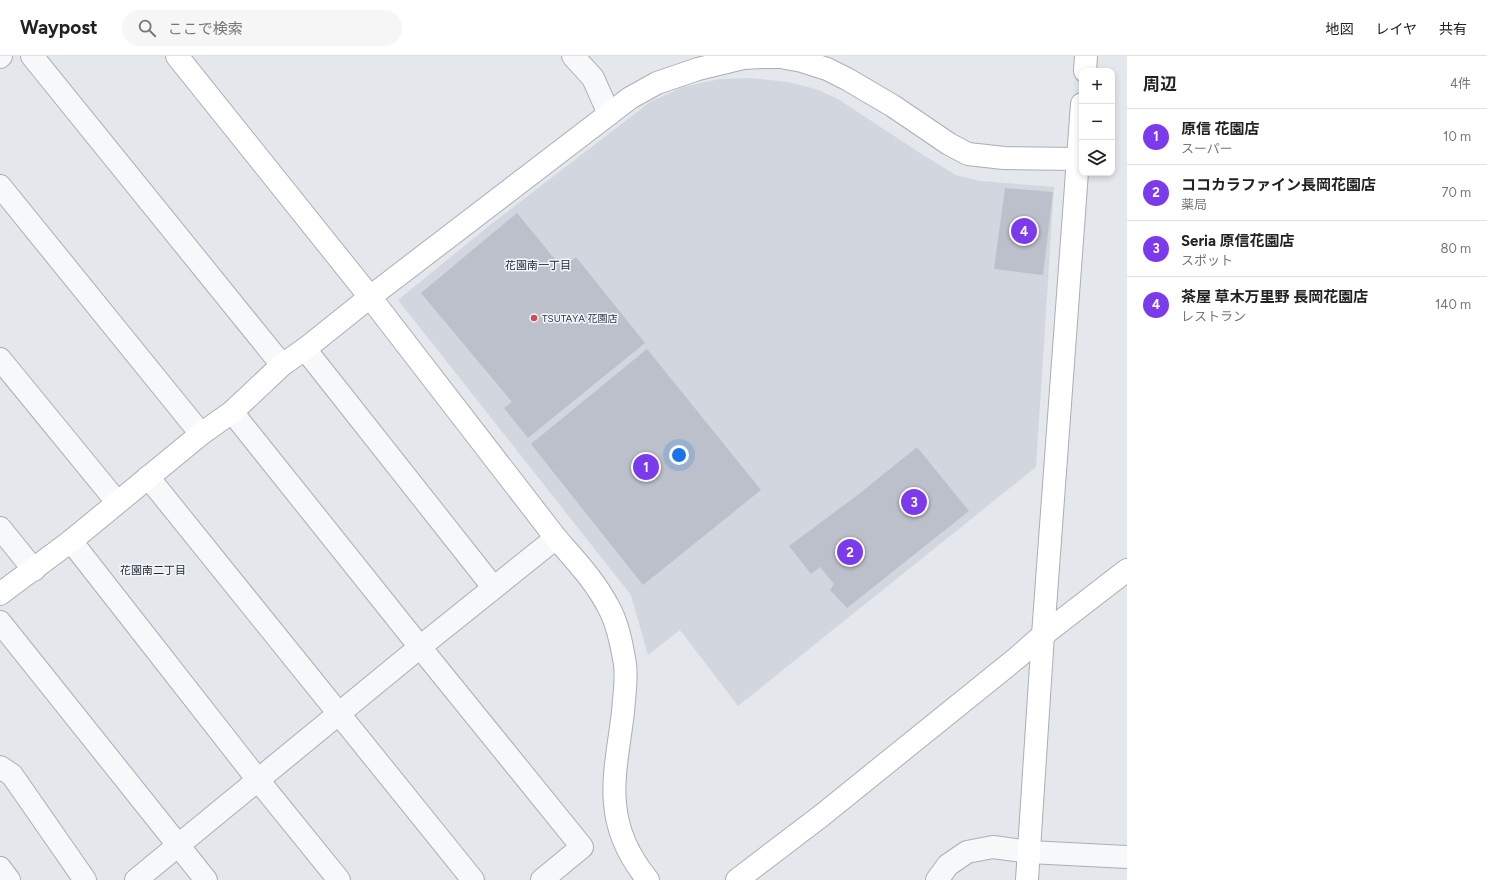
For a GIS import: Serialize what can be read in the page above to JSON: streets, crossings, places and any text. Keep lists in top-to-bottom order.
{
  "districts": ["花園南一丁目", "花園南二丁目"],
  "places": ["TSUTAYA 花園店"],
  "page": {
    "header": "Waypost",
    "search": "ここで検索",
    "nav": ["地図", "レイヤ", "共有"],
    "heading": ["周辺", "4件"],
    "map_buttons": ["+", "−"],
    "list": [
      {
        "mark": "1",
        "name": "原信 花園店",
        "note": "スーパー",
        "value": "10 m"
      },
      {
        "mark": "2",
        "name": "ココカラファイン長岡花園店",
        "note": "薬局",
        "value": "70 m"
      },
      {
        "mark": "3",
        "name": "Seria 原信花園店",
        "note": "スポット",
        "value": "80 m"
      },
      {
        "mark": "4",
        "name": "茶屋 草木万里野 長岡花園店",
        "note": "レストラン",
        "value": "140 m"
      }
    ],
    "pins": [
      "4",
      "1",
      "3",
      "2"
    ]
  }
}
